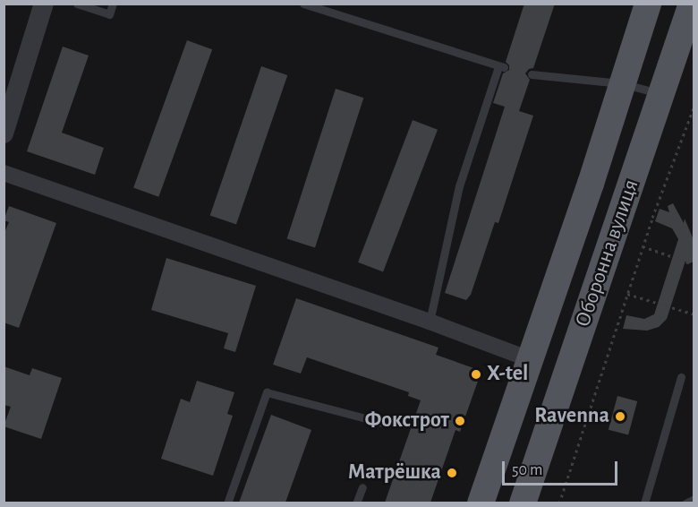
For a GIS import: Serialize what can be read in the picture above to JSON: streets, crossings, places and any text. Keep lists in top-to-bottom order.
{
  "streets": {
    "main road": ["Оборонна вулиця"]
  },
  "places": [
    "X-tel",
    "Ravenna",
    "Фокстрот",
    "Матрёшка"
  ],
  "scale_bar": "50 m"
}
